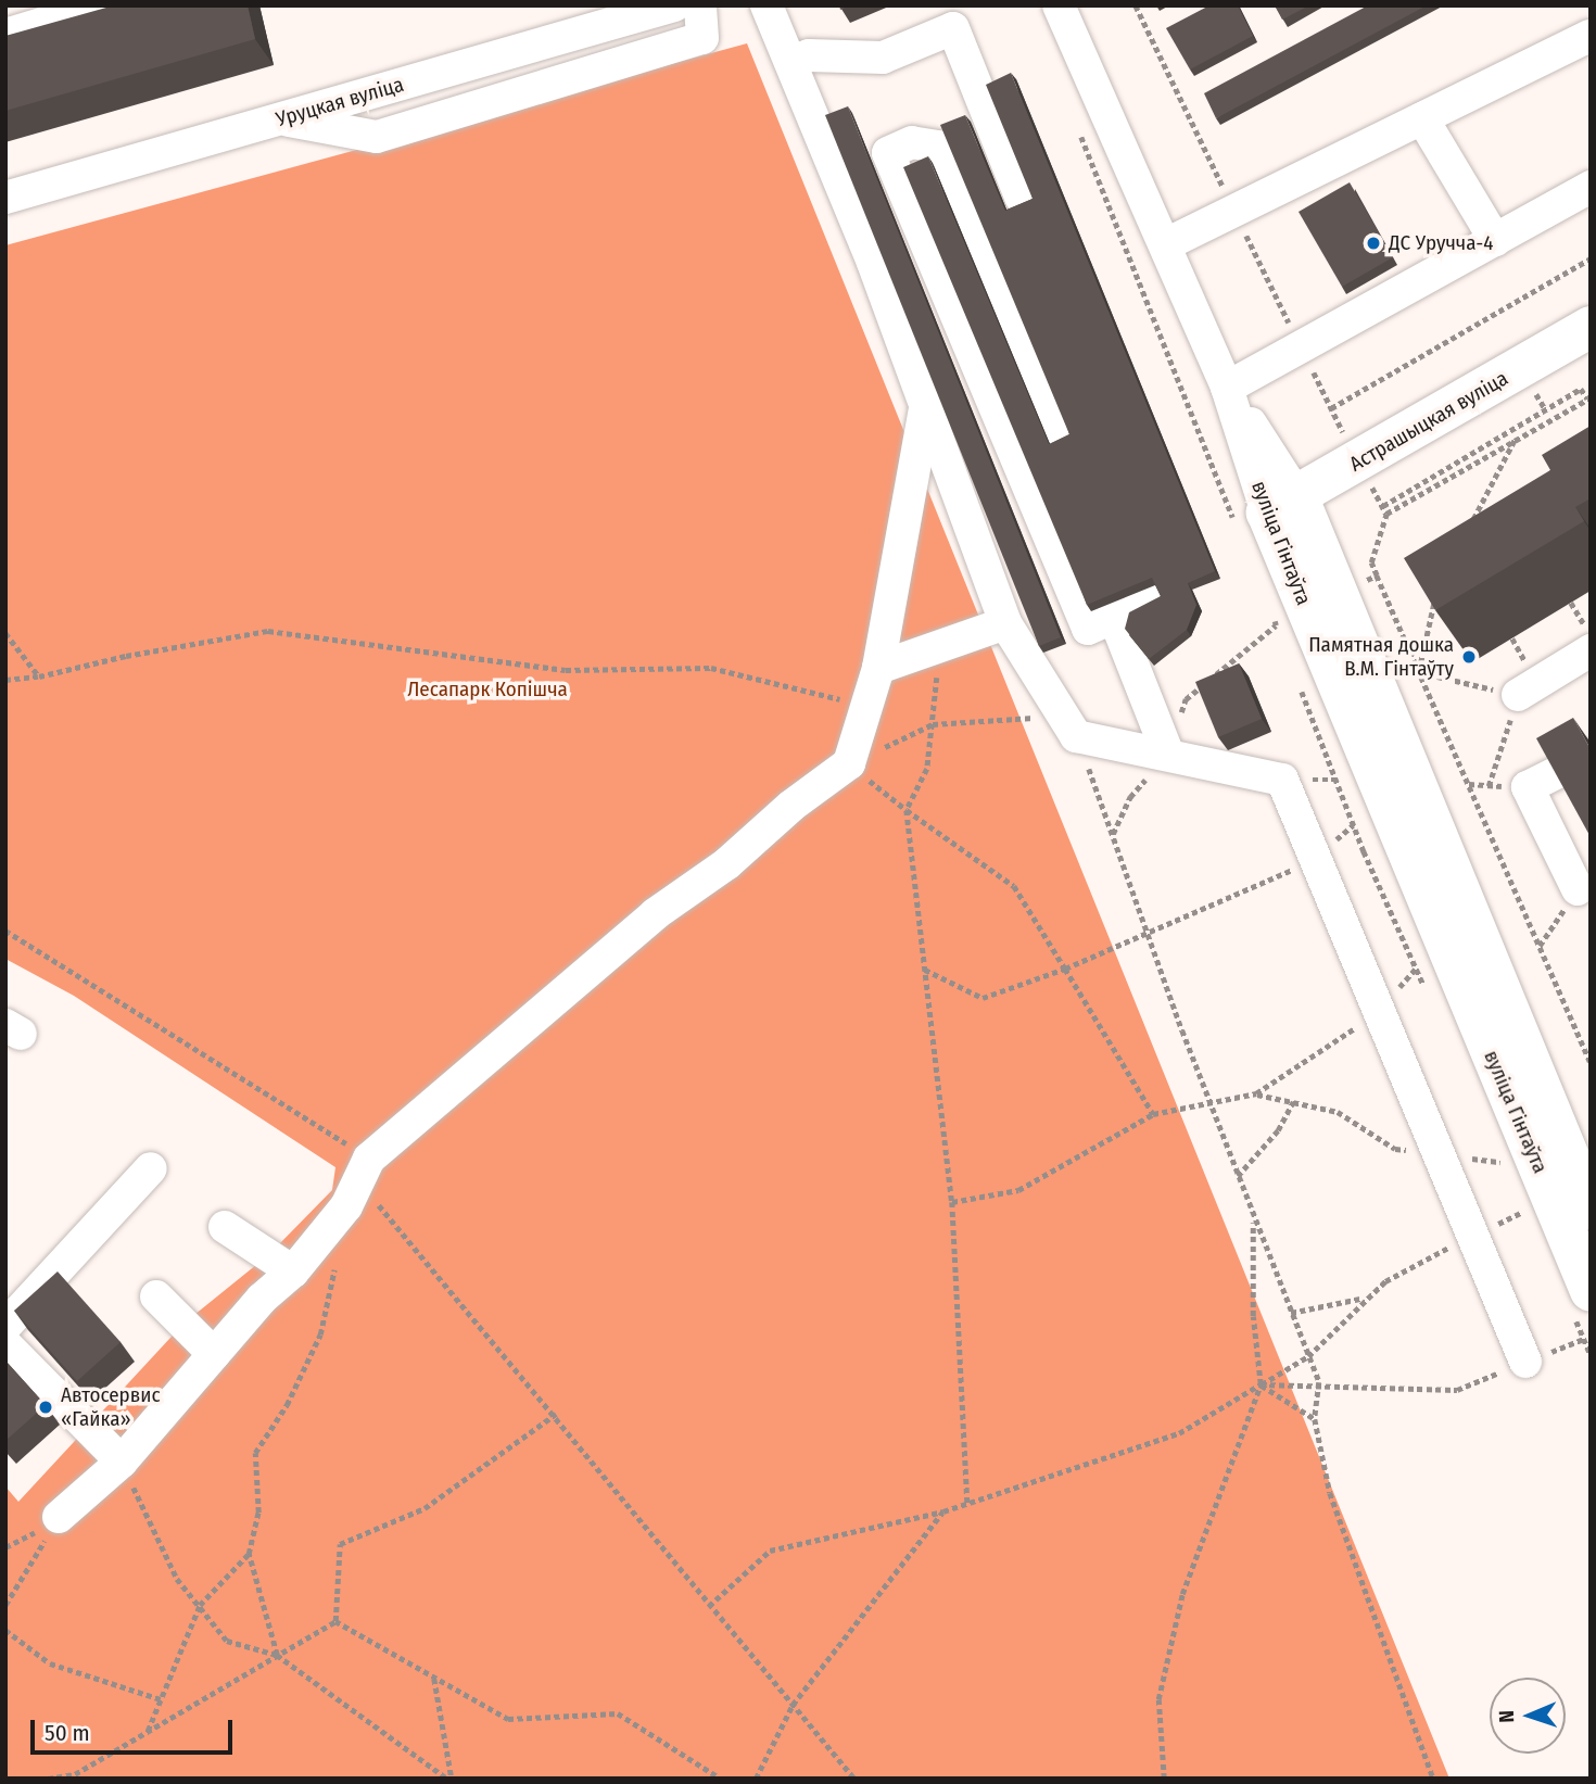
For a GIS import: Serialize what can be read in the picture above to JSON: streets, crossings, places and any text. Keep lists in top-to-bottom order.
{
  "streets": {
    "main road": ["Астрашыцкая вуліца", "вуліца Гінтаўта"],
    "street": ["Уруцкая вуліца"]
  },
  "crossings": [
    ["Астрашыцкая вуліца", "вуліца Гінтаўта"]
  ],
  "parks": ["Лесапарк Копішча"],
  "places": ["ДС Уручча-4", "Памятная дошка В.М. Гінтаўту", "Автосервис «Гайка»"],
  "scale_bar": "50 m",
  "north": "left"
}
